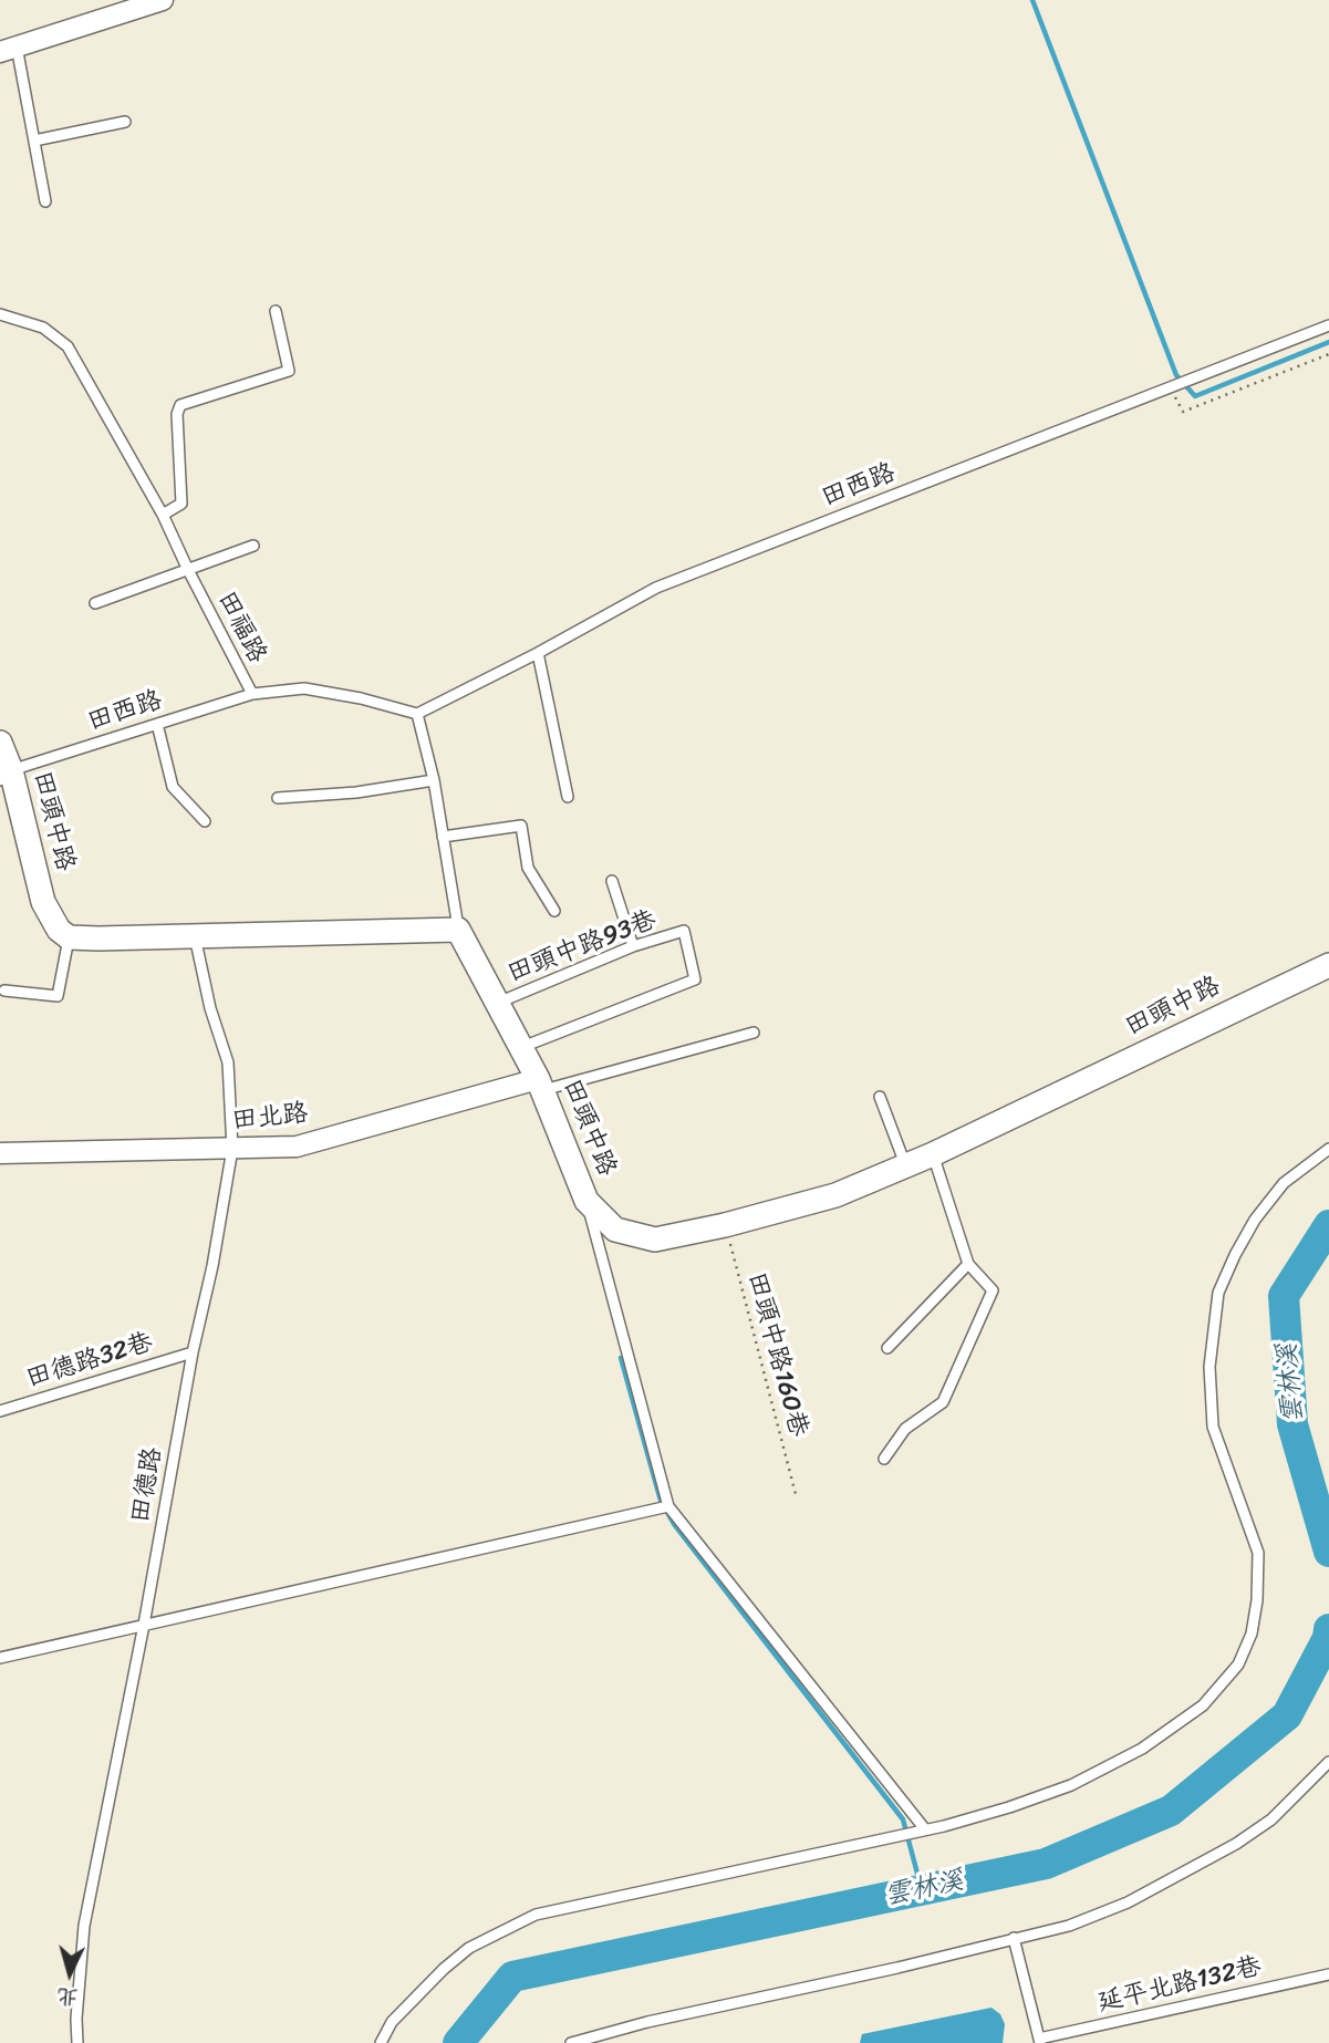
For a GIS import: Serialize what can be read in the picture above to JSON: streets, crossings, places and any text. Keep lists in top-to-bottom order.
{
  "streets": {
    "street": ["田頭中路", "田北路"],
    "lane": [
      "田西路",
      "田福路",
      "田頭中路93巷",
      "田德路32巷",
      "田德路",
      "延平北路132巷"
    ],
    "path": ["田頭中路160巷"]
  },
  "crossings": [
    ["田西路", "田福路"],
    ["田西路", "田頭中路"],
    ["田頭中路", "田頭中路93巷"],
    ["田頭中路", "田北路"],
    ["田頭中路", "田頭中路160巷"],
    ["田北路", "田德路"],
    ["田德路32巷", "田德路"]
  ],
  "water": ["雲林溪"],
  "north": "bottom"
}
